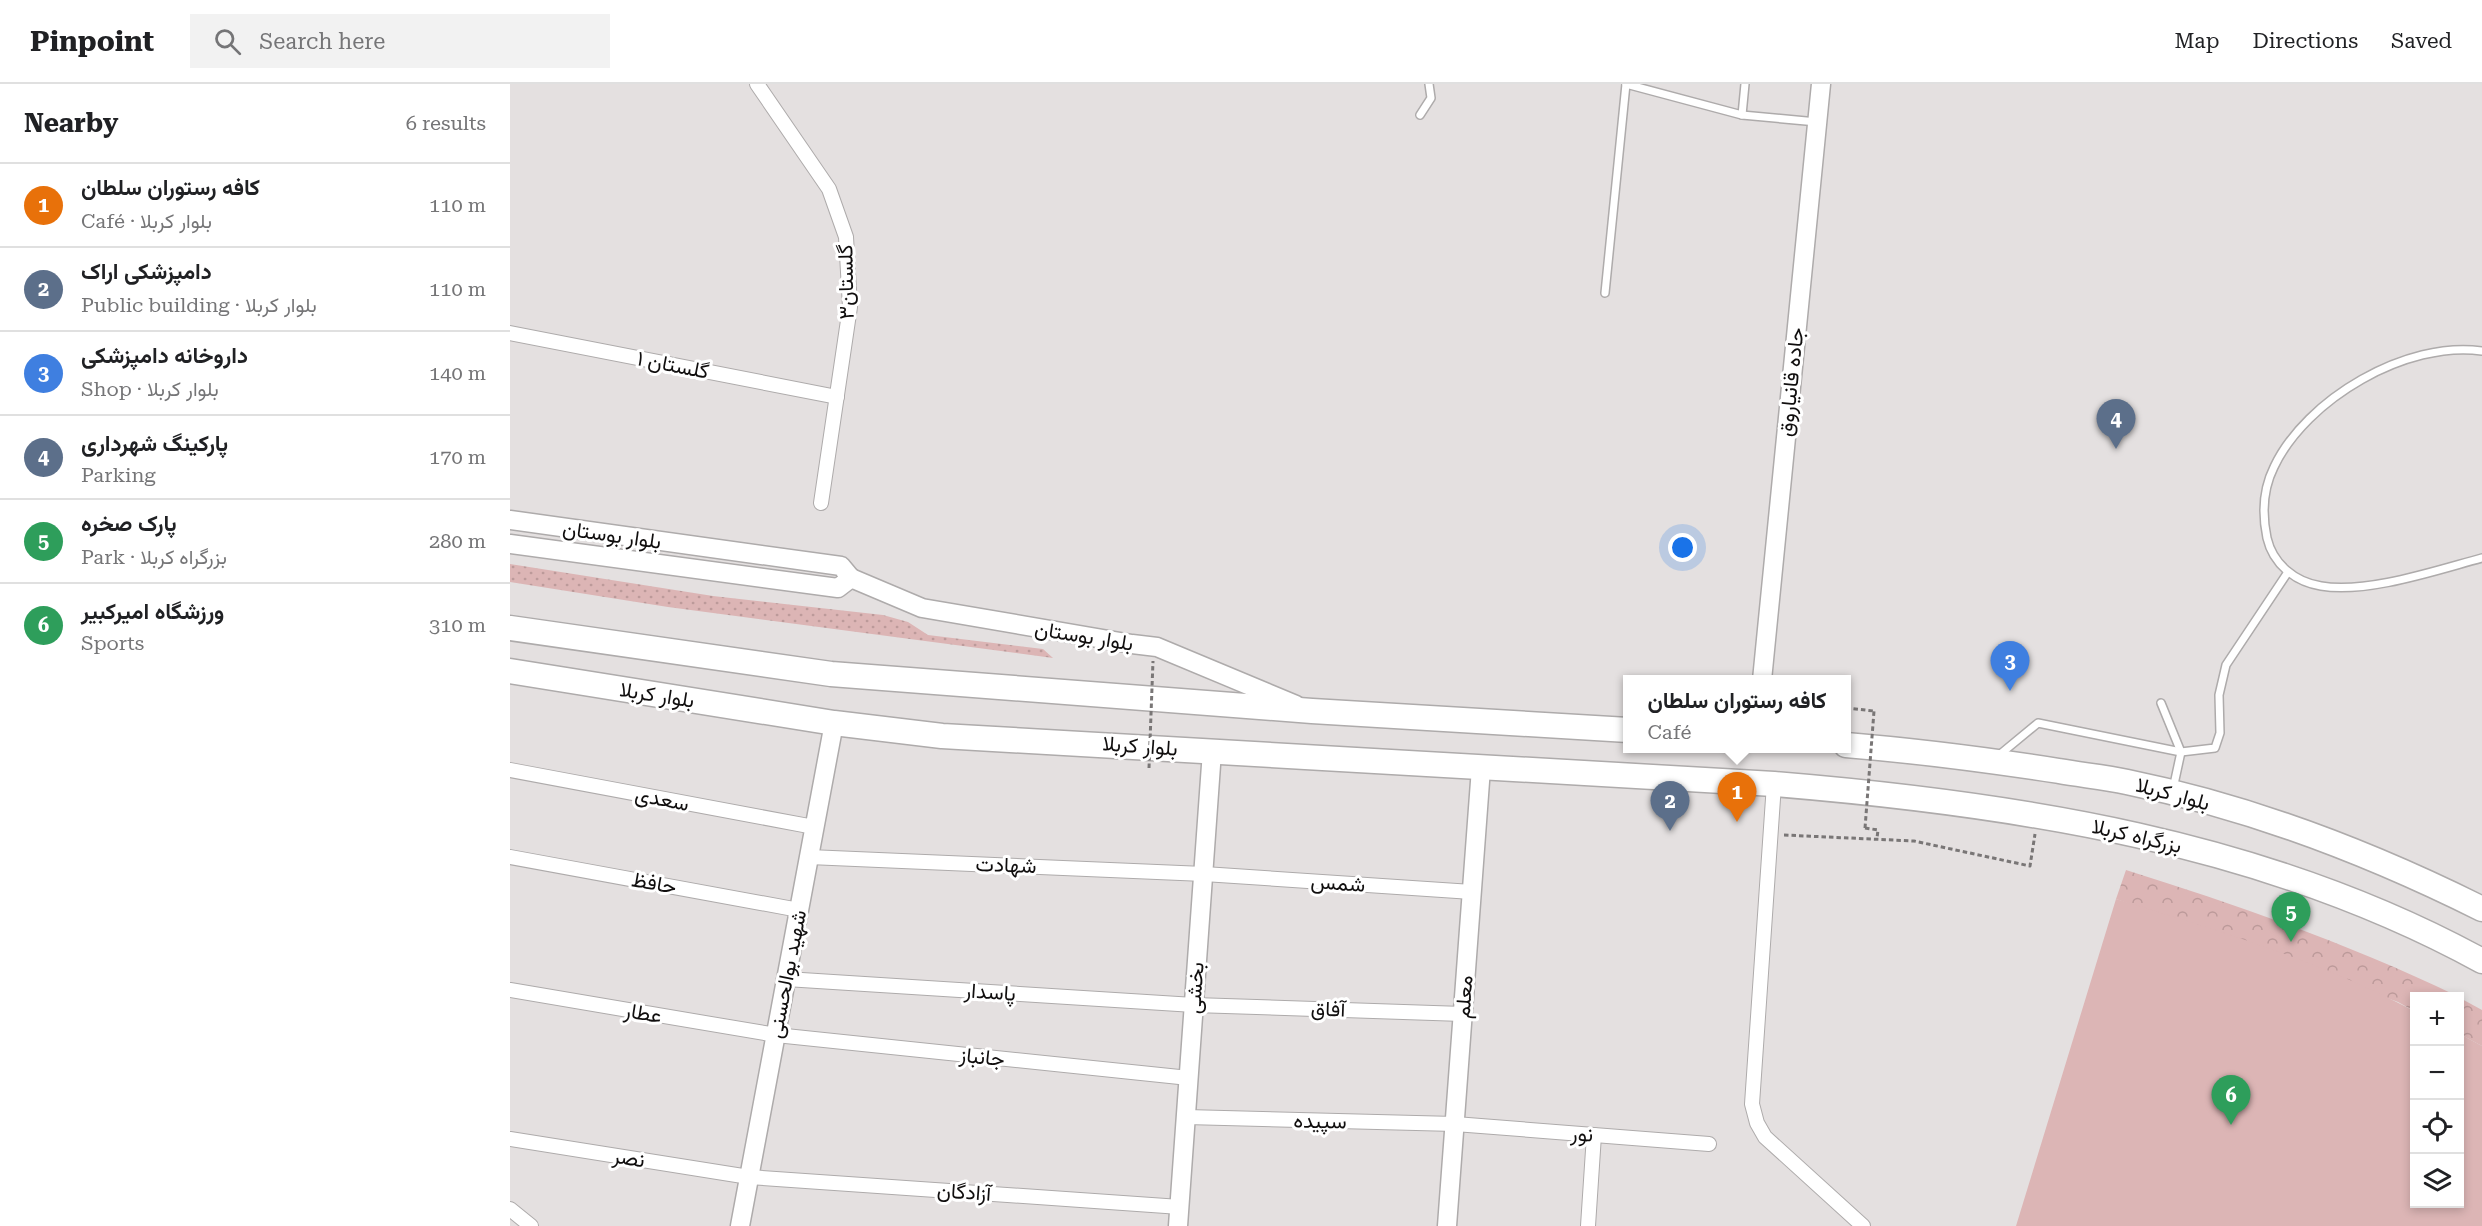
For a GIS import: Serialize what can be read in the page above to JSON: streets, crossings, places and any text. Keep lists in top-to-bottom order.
{
  "streets": {
    "highway": ["بلوار کربلا", "بزرگراه کربلا"],
    "street": [
      "گلستان۳",
      "گلستان ۱",
      "جاده قانیاروق",
      "بلوار بوستان",
      "سعدی",
      "شهادت",
      "حافظ",
      "شمس",
      "شهید بوالحسنی",
      "بخشی",
      "پاسدار",
      "معلم",
      "آفاق",
      "عطار",
      "جانباز",
      "سپیده",
      "نور",
      "نصر",
      "آزادگان"
    ]
  },
  "crossings": [
    ["گلستان۳", "گلستان ۱"],
    ["بلوار بوستان", "بلوار کربلا"],
    ["بلوار کربلا", "بزرگراه کربلا"],
    ["بلوار کربلا", "شهید بوالحسنی"],
    ["بلوار کربلا", "بخشی"],
    ["بلوار کربلا", "معلم"],
    ["سعدی", "شهید بوالحسنی"],
    ["شهادت", "شمس"],
    ["شهادت", "شهید بوالحسنی"],
    ["شهادت", "بخشی"],
    ["حافظ", "شهید بوالحسنی"],
    ["شمس", "بخشی"],
    ["شمس", "معلم"],
    ["شهید بوالحسنی", "پاسدار"],
    ["شهید بوالحسنی", "عطار"],
    ["شهید بوالحسنی", "جانباز"],
    ["شهید بوالحسنی", "نصر"],
    ["شهید بوالحسنی", "آزادگان"],
    ["بخشی", "پاسدار"],
    ["بخشی", "آفاق"],
    ["بخشی", "جانباز"],
    ["بخشی", "سپیده"],
    ["بخشی", "آزادگان"],
    ["پاسدار", "آفاق"],
    ["معلم", "آفاق"],
    ["معلم", "سپیده"],
    ["معلم", "نور"],
    ["عطار", "جانباز"],
    ["سپیده", "نور"],
    ["نصر", "آزادگان"]
  ],
  "page": {
    "header": "Pinpoint",
    "search": "Search here",
    "nav": ["Map", "Directions", "Saved"],
    "heading": ["Nearby", "6 results"],
    "list": [
      {
        "mark": "1",
        "name": "کافه رستوران سلطان",
        "note": "Café · بلوار کربلا",
        "value": "110 m"
      },
      {
        "mark": "2",
        "name": "دامپزشکی اراک",
        "note": "Public building · بلوار کربلا",
        "value": "110 m"
      },
      {
        "mark": "3",
        "name": "داروخانه دامپزشکی",
        "note": "Shop · بلوار کربلا",
        "value": "140 m"
      },
      {
        "mark": "4",
        "name": "پارکینگ شهرداری",
        "note": "Parking",
        "value": "170 m"
      },
      {
        "mark": "5",
        "name": "پارک صخره",
        "note": "Park · بزرگراه کربلا",
        "value": "280 m"
      },
      {
        "mark": "6",
        "name": "ورزشگاه امیرکبیر",
        "note": "Sports",
        "value": "310 m"
      }
    ],
    "pins": [
      "4",
      "3",
      "1",
      "2",
      "5",
      "6"
    ],
    "popup": ["کافه رستوران سلطان", "Café"],
    "map_buttons": ["+", "−"]
  }
}
